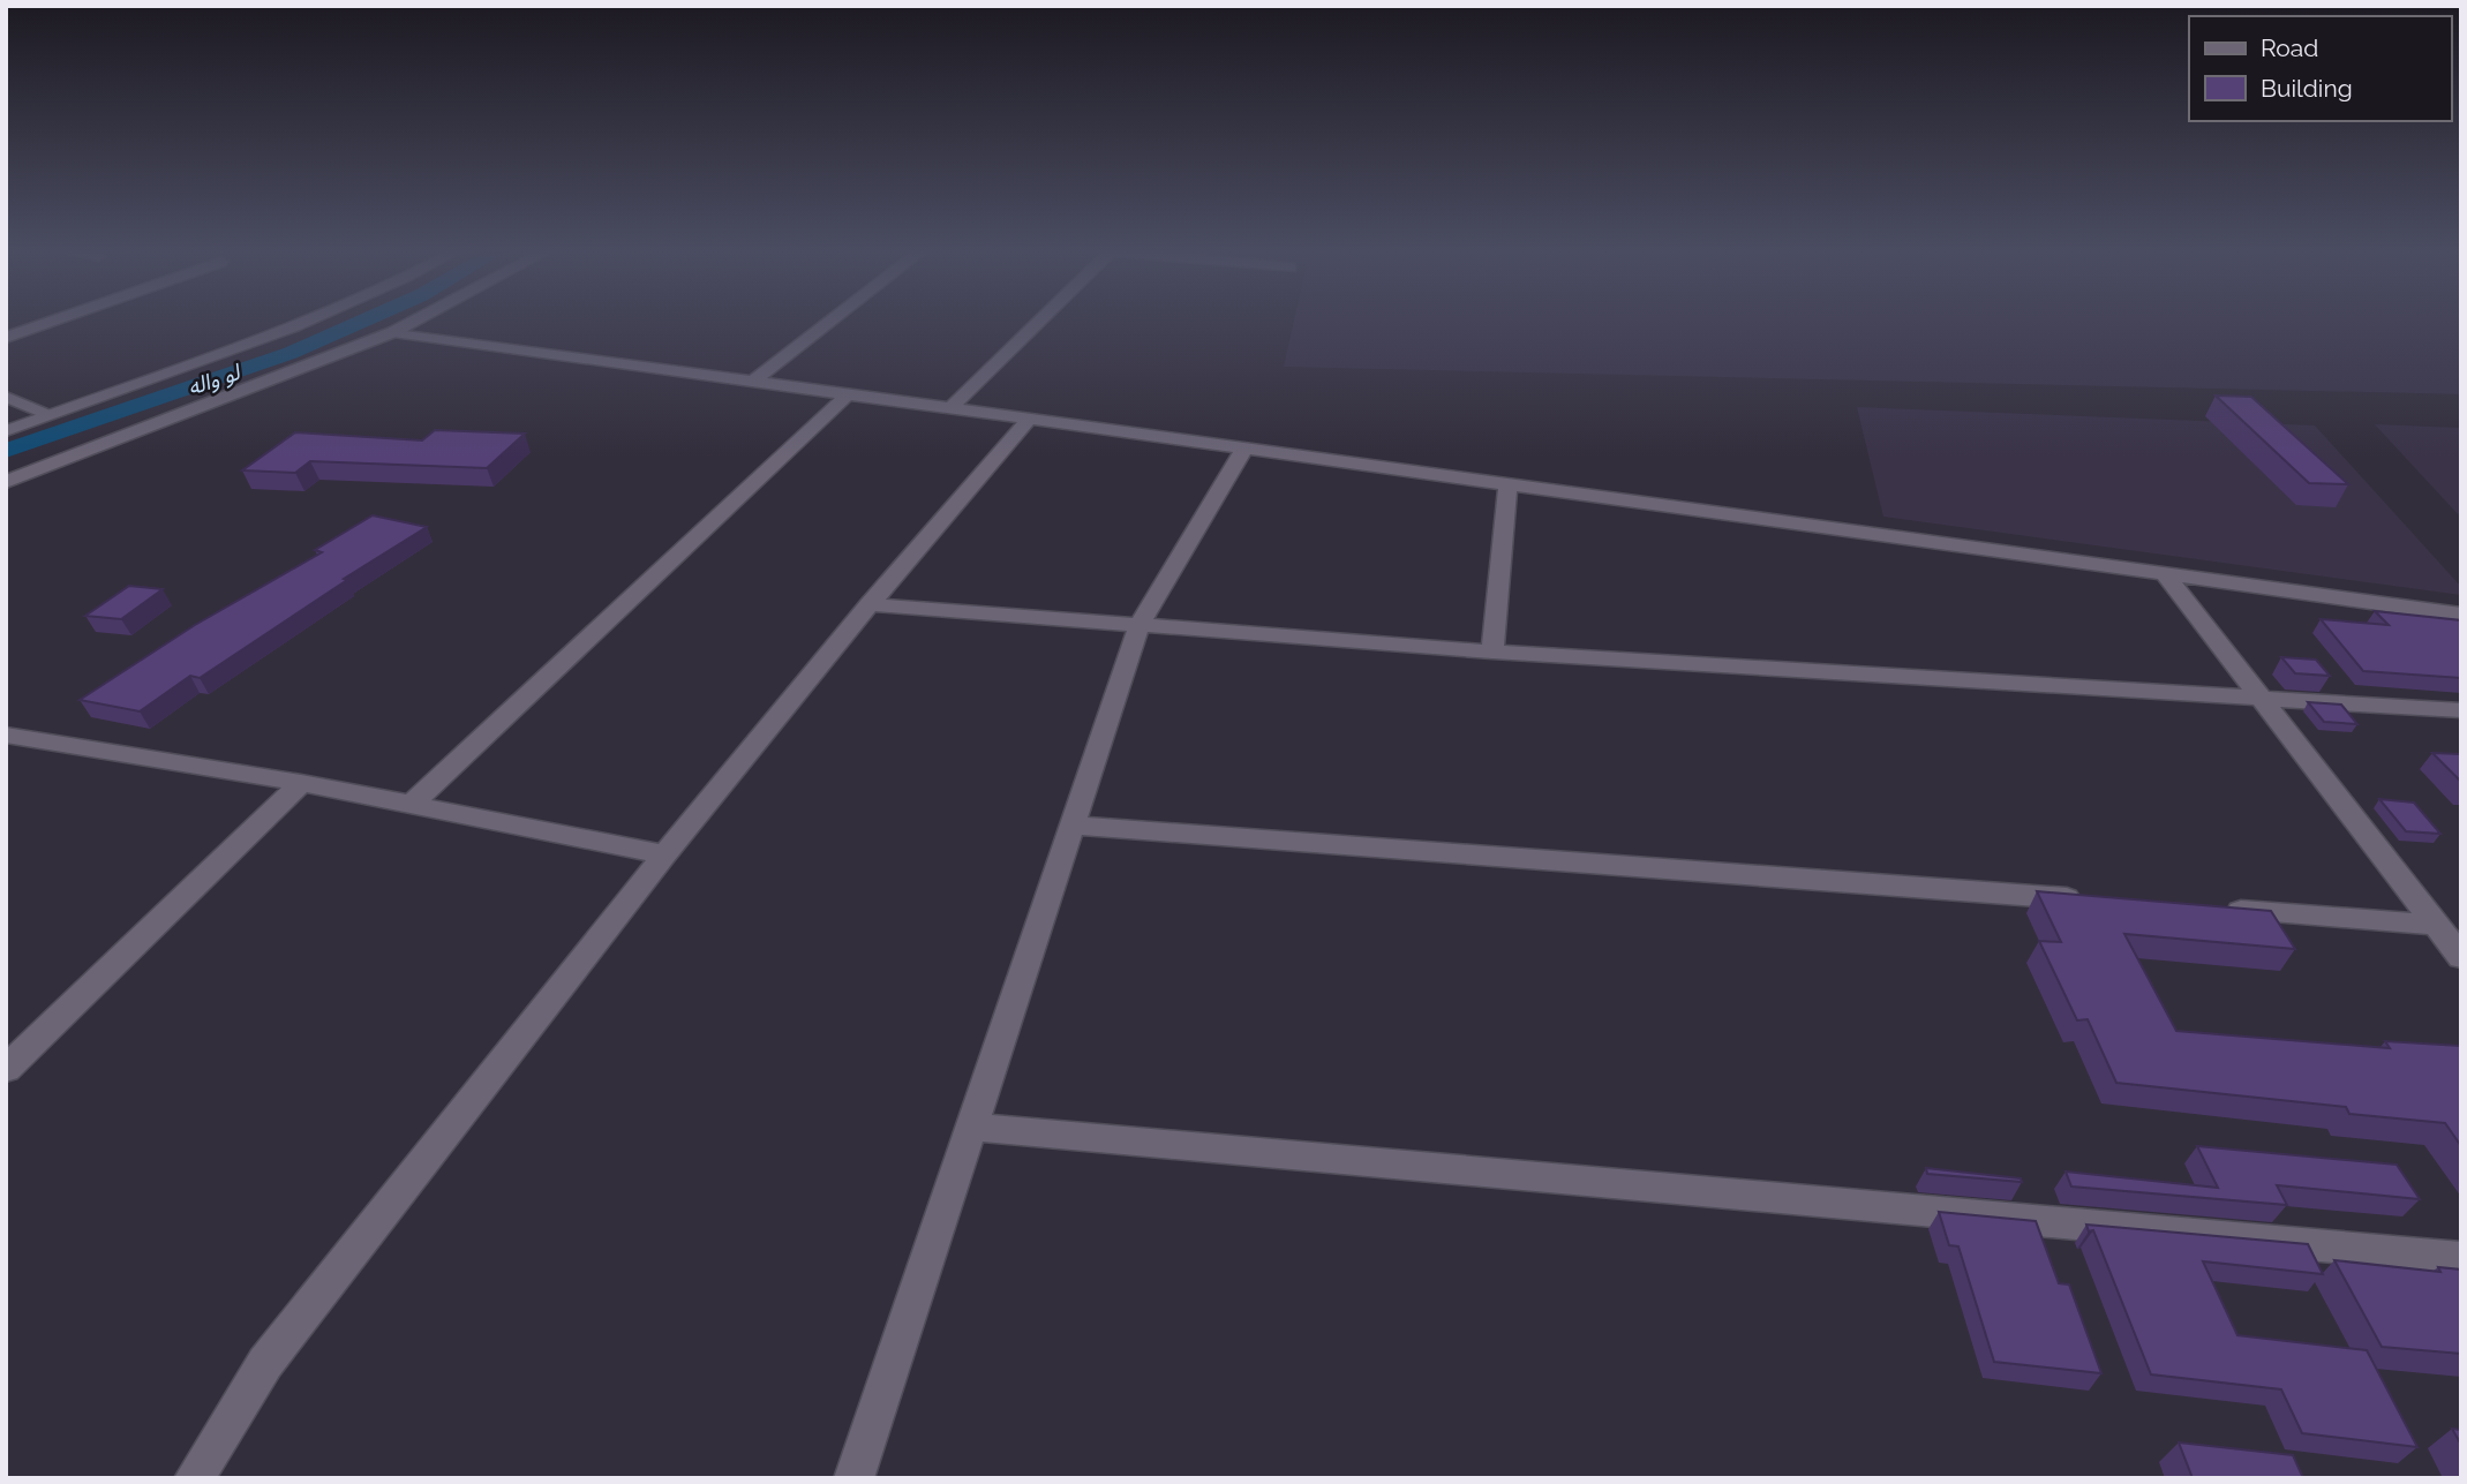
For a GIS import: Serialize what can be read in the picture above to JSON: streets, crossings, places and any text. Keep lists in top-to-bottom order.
{
  "water": ["لو واله"],
  "legend": ["Road", "Building"]
}
